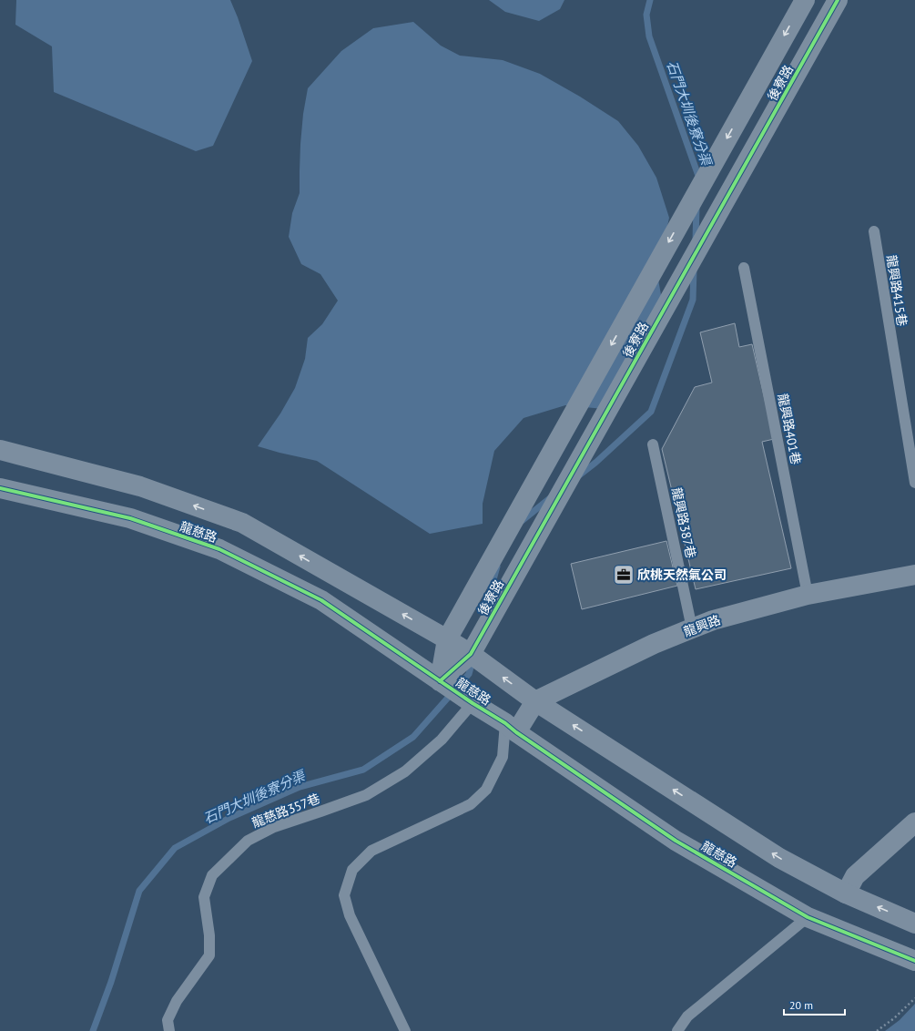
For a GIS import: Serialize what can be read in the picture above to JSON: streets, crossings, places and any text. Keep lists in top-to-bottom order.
{
  "streets": {
    "street": ["後寮路", "龍慈路", "龍興路"],
    "lane": [
      "龍興路415巷",
      "龍興路401巷",
      "龍興路387巷",
      "龍慈路357巷"
    ]
  },
  "crossings": [
    ["後寮路", "龍慈路"],
    ["龍興路401巷", "龍興路"],
    ["龍興路387巷", "龍興路"],
    ["龍慈路", "龍興路"],
    ["龍慈路", "龍慈路357巷"]
  ],
  "water": ["石門大圳後寮分渠"],
  "places": {
    "office": ["欣桃天然氣公司"]
  },
  "scale_bar": "20 m"
}
